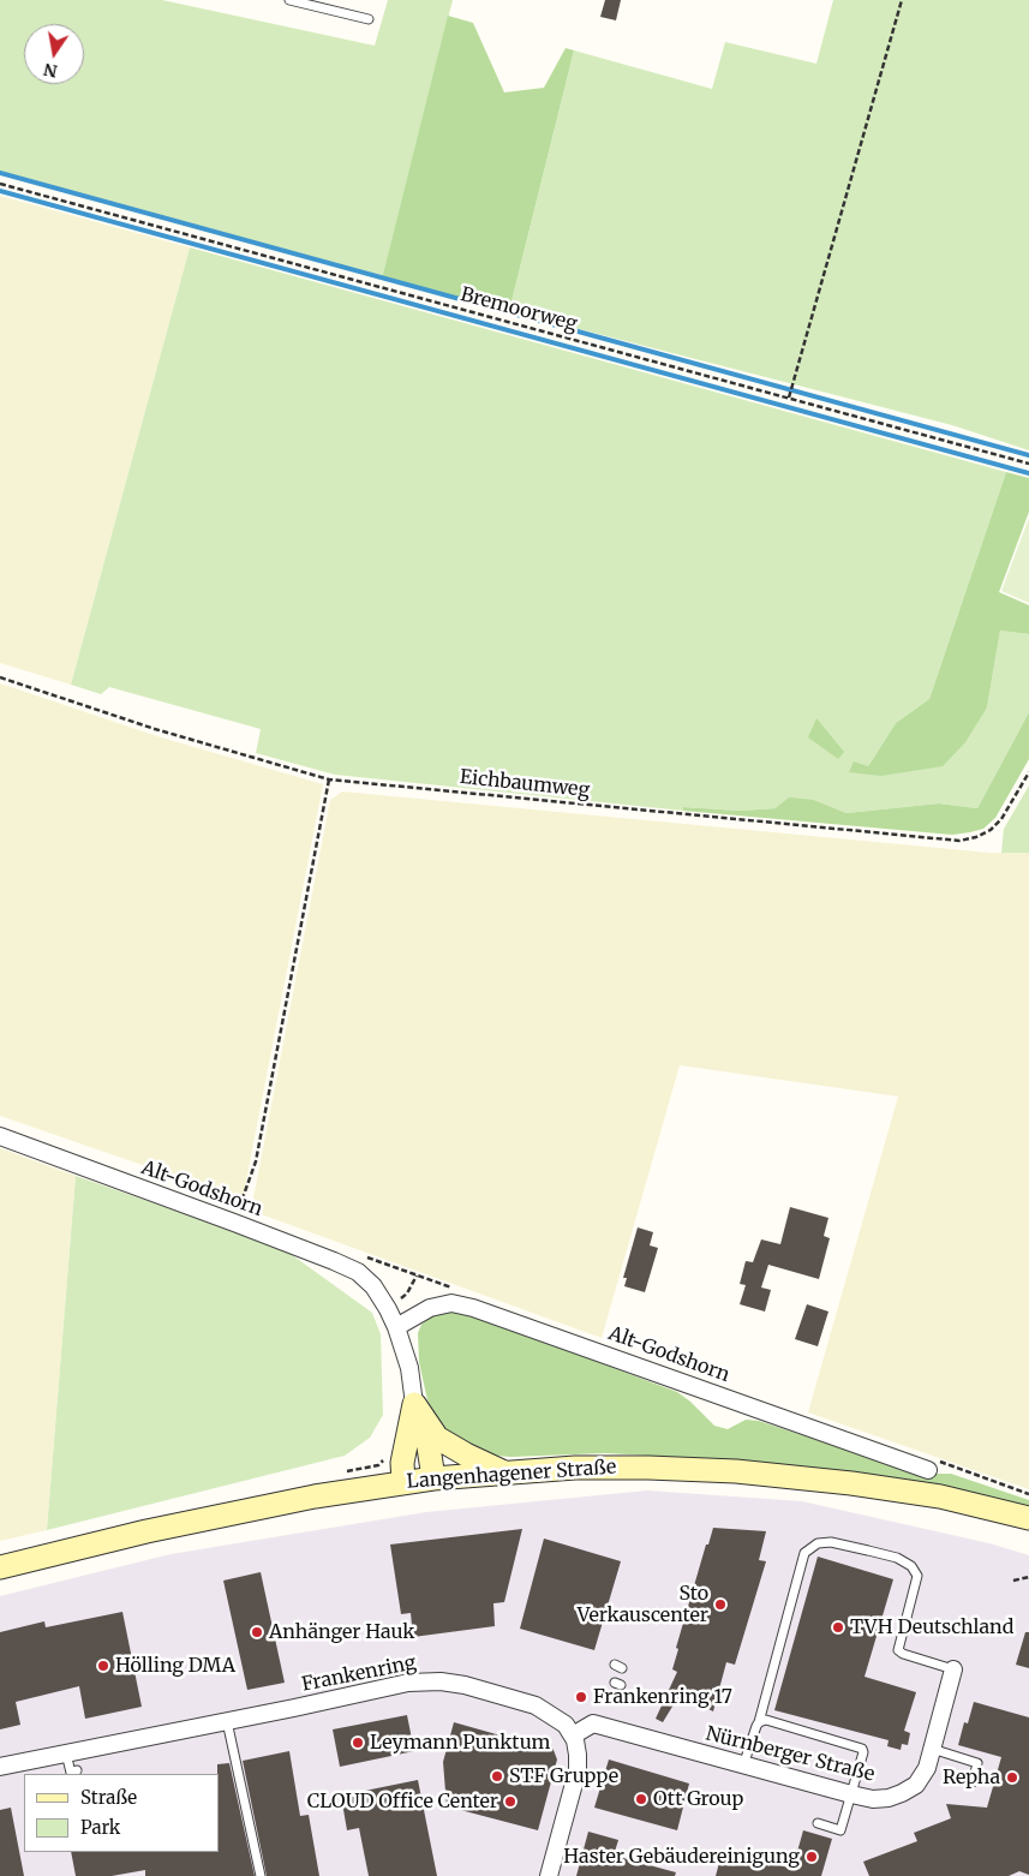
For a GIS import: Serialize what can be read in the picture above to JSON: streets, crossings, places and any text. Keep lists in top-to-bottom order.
{
  "streets": {
    "main road": ["Langenhagener Straße"],
    "street": ["Alt-Godshorn", "Frankenring", "Nürnberger Straße"],
    "path": ["Bremoorweg", "Eichbaumweg"]
  },
  "crossings": [
    ["Frankenring", "Nürnberger Straße"]
  ],
  "places": [
    "Sto Verkauscenter",
    "TVH Deutschland",
    "Anhänger Hauk",
    "Hölling DMA",
    "Frankenring 17",
    "Leymann Punktum",
    "STF Gruppe",
    "Repha",
    "Ott Group",
    "CLOUD Office Center",
    "Haster Gebäudereinigung"
  ],
  "legend": ["Straße", "Park"],
  "north": "bottom"
}
